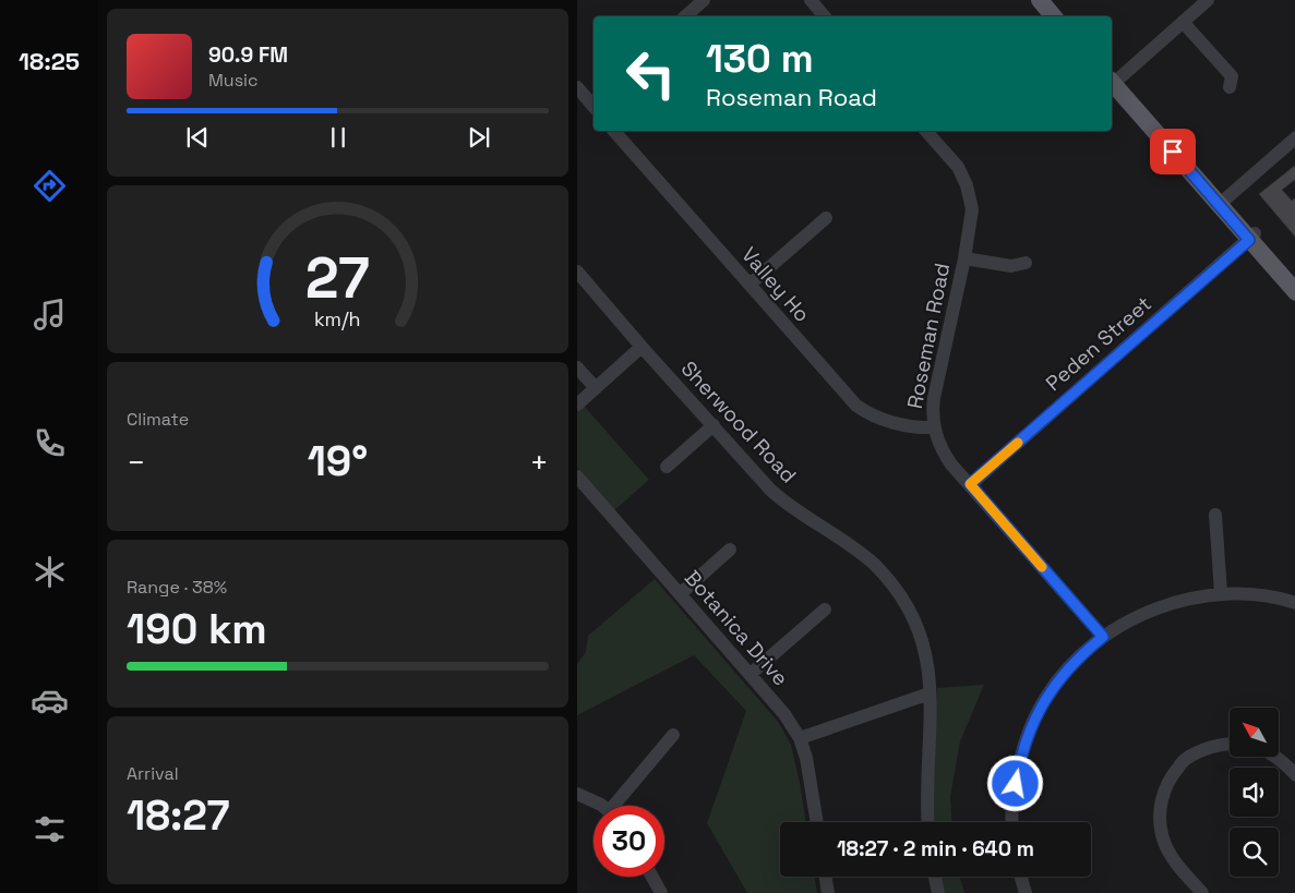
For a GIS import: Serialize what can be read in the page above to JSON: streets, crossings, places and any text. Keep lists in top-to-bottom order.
{
  "streets": {
    "street": [
      "Valley Ho",
      "Roseman Road",
      "Peden Street",
      "Sherwood Road",
      "Botanica Drive"
    ]
  },
  "crossings": [
    ["Valley Ho", "Roseman Road"],
    ["Roseman Road", "Peden Street"]
  ],
  "north": "top left",
  "page": {
    "tabs": "18:25",
    "turn": ["130 m", "Roseman Road"],
    "song": ["90.9 FM", "Music"],
    "tile": [
      "Climate",
      ["Range · 38%", "190 km"],
      ["Arrival", "18:27"]
    ],
    "heat": ["−", "19°", "+"],
    "limit": "30",
    "trip": "18:27 · 2 min · 640 m",
    "gauge": ["27", "km/h"]
  }
}
